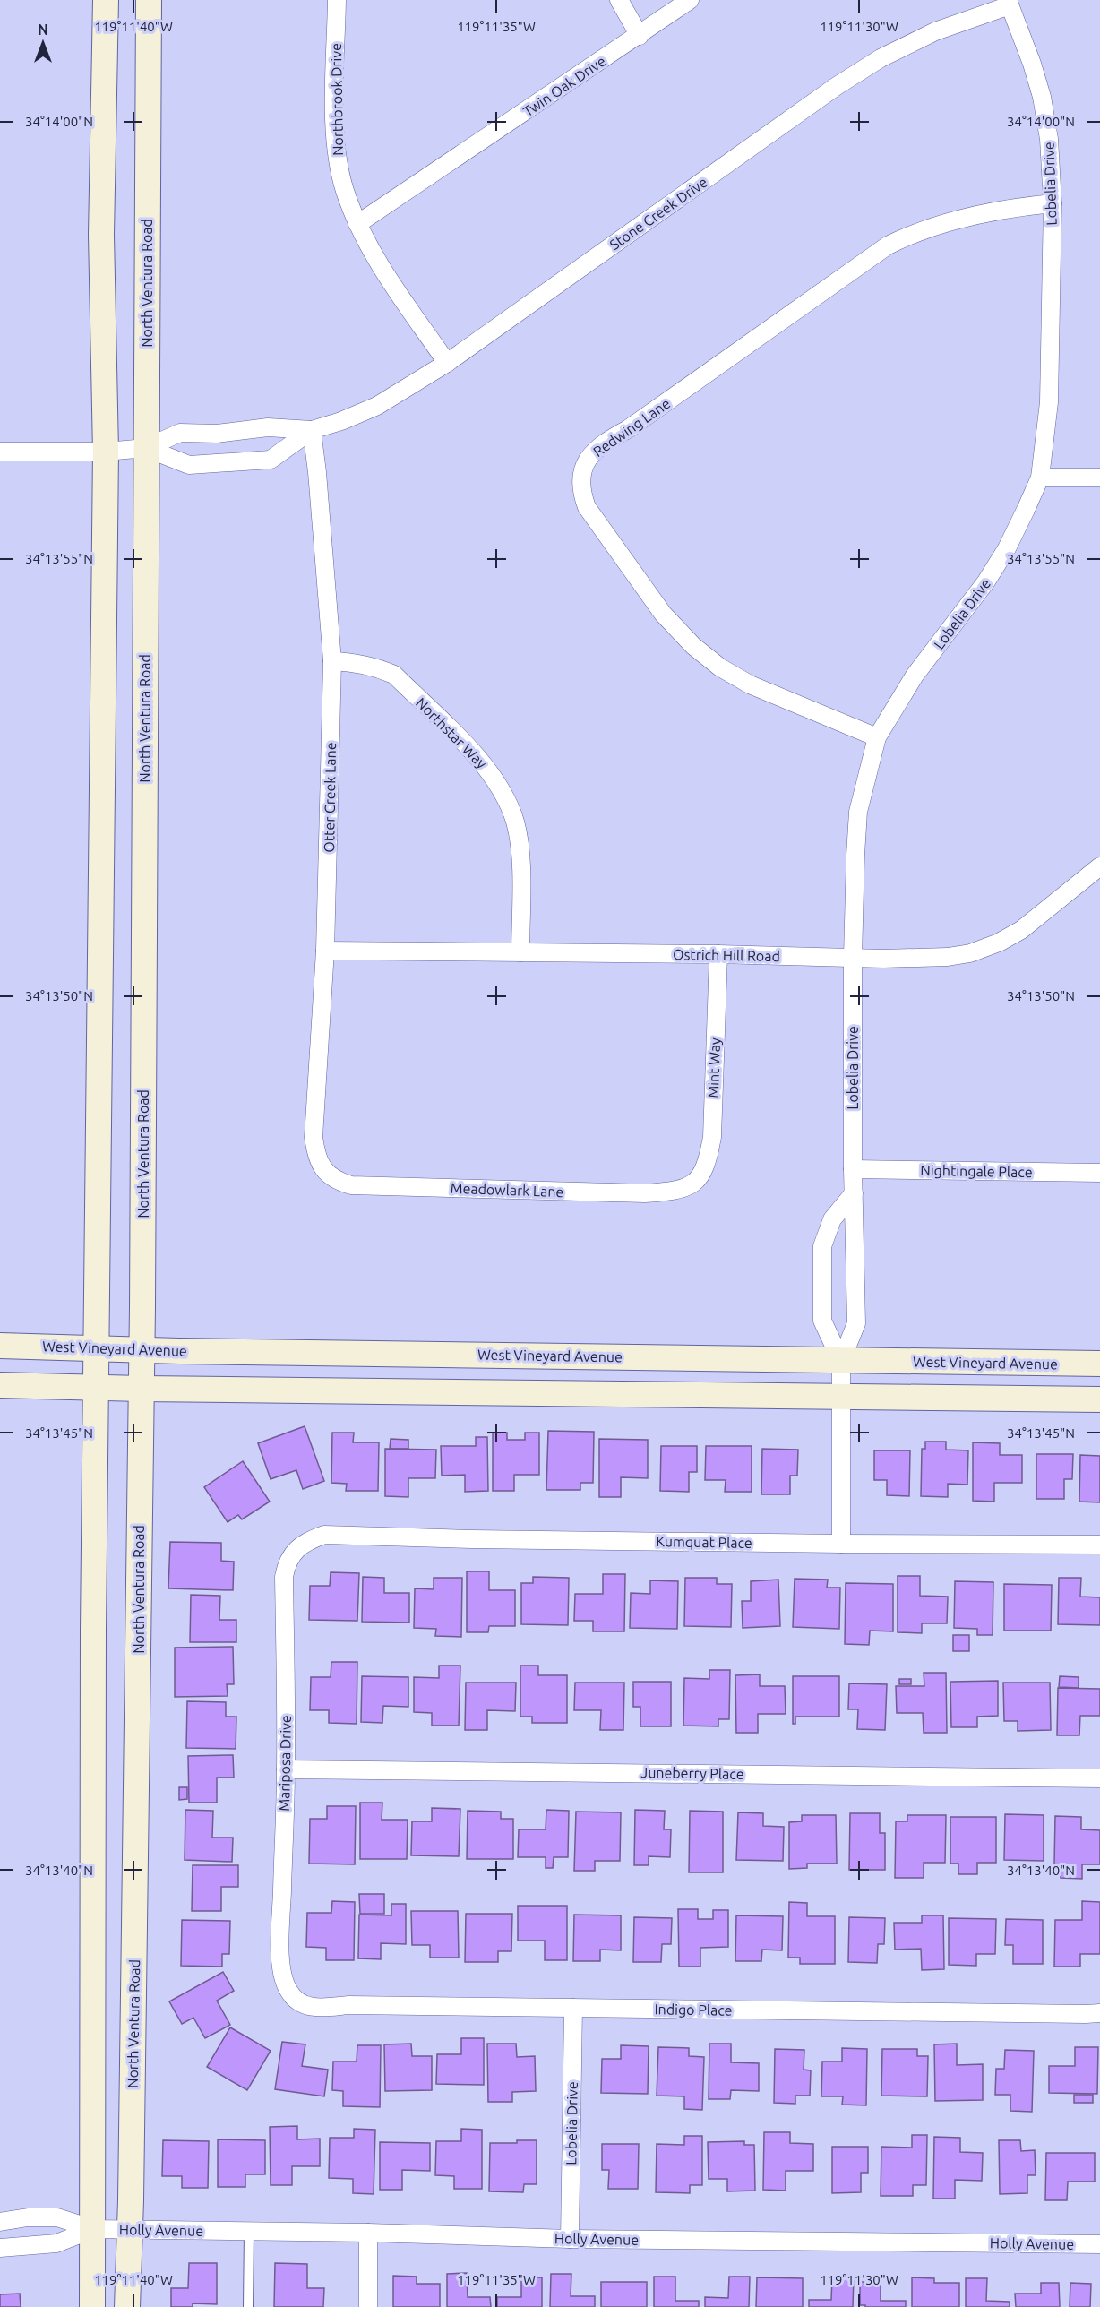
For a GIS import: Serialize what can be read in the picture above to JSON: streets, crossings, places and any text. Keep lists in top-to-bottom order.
{
  "streets": {
    "main road": ["North Ventura Road", "West Vineyard Avenue"],
    "street": [
      "Twin Oak Drive",
      "Northbrook Drive",
      "Lobelia Drive",
      "Stone Creek Drive",
      "Redwing Lane",
      "Northstar Way",
      "Otter Creek Lane",
      "Ostrich Hill Road",
      "Mint Way",
      "Nightingale Place",
      "Meadowlark Lane",
      "Kumquat Place",
      "Mariposa Drive",
      "Juneberry Place",
      "Indigo Place",
      "Holly Avenue"
    ]
  },
  "crossings": [
    ["Twin Oak Drive", "Northbrook Drive"],
    ["Northbrook Drive", "Stone Creek Drive"],
    ["Lobelia Drive", "Stone Creek Drive"],
    ["Lobelia Drive", "Redwing Lane"],
    ["Lobelia Drive", "Ostrich Hill Road"],
    ["Lobelia Drive", "Nightingale Place"],
    ["Lobelia Drive", "West Vineyard Avenue"],
    ["Lobelia Drive", "Kumquat Place"],
    ["Lobelia Drive", "Indigo Place"],
    ["Lobelia Drive", "Holly Avenue"],
    ["Stone Creek Drive", "North Ventura Road"],
    ["Stone Creek Drive", "Otter Creek Lane"],
    ["North Ventura Road", "West Vineyard Avenue"],
    ["North Ventura Road", "Holly Avenue"],
    ["Northstar Way", "Otter Creek Lane"],
    ["Northstar Way", "Ostrich Hill Road"],
    ["Otter Creek Lane", "Ostrich Hill Road"],
    ["Otter Creek Lane", "Meadowlark Lane"],
    ["Ostrich Hill Road", "Mint Way"],
    ["Mint Way", "Meadowlark Lane"],
    ["Kumquat Place", "Mariposa Drive"],
    ["Mariposa Drive", "Juneberry Place"],
    ["Mariposa Drive", "Indigo Place"]
  ],
  "north": "top",
  "coordinates": [
    "119°11'40\"W",
    "119°11'35\"W",
    "119°11'30\"W",
    "34°14'00\"N",
    "34°13'55\"N",
    "34°13'50\"N",
    "34°13'45\"N",
    "34°13'40\"N"
  ]
}
